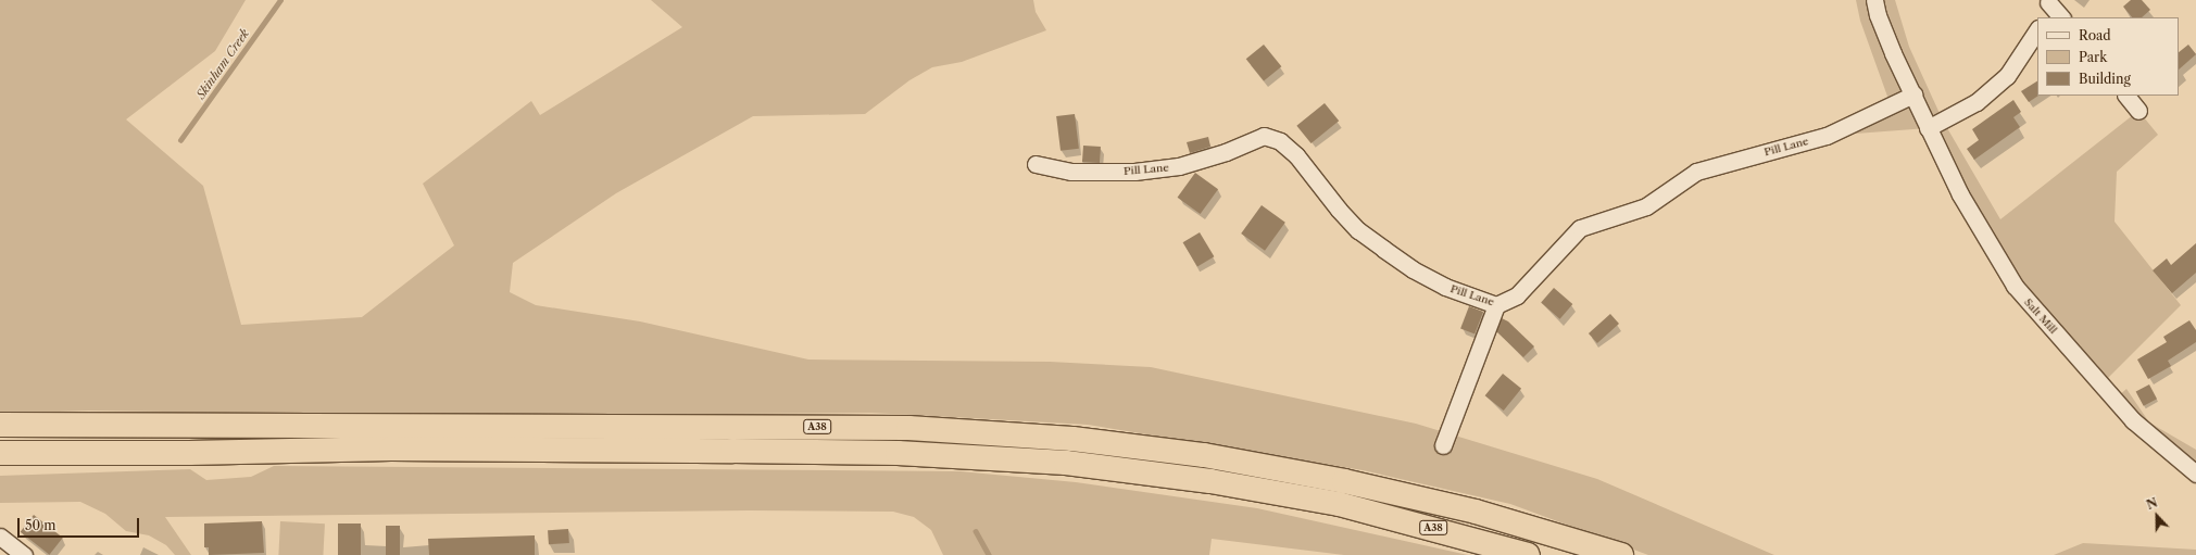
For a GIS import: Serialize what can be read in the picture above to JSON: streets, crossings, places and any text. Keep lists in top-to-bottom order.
{
  "streets": {
    "highway": ["A38"],
    "street": ["Pill Lane", "Salt Mill"]
  },
  "crossings": [
    ["Pill Lane", "Salt Mill"]
  ],
  "water": ["Skinham Creek"],
  "legend": ["Road", "Park", "Building"],
  "scale_bar": "50 m",
  "north": "top"
}
